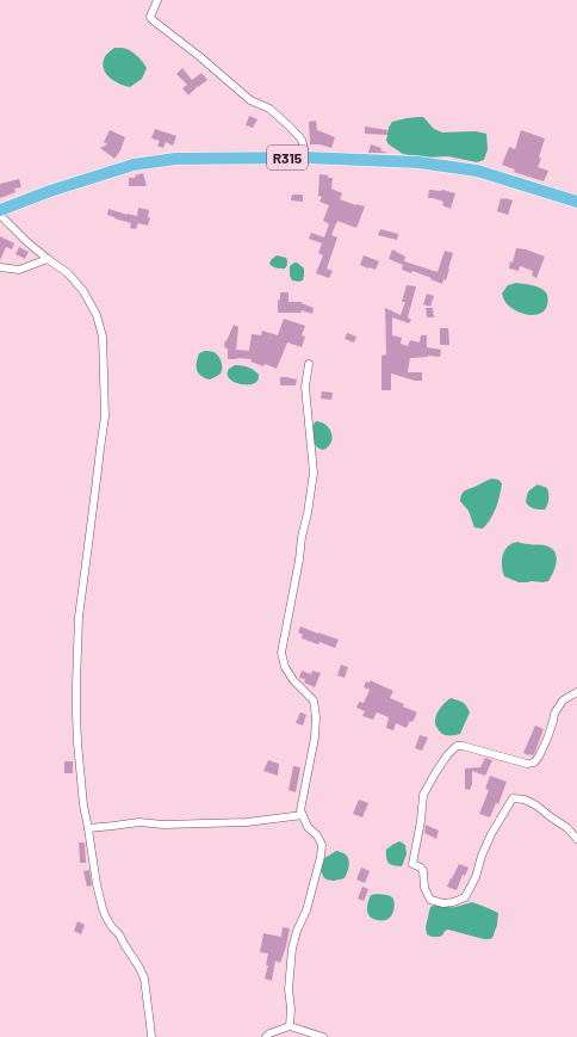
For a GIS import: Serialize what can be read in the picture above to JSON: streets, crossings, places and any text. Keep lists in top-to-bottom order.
{
  "streets": {
    "main road": ["R315"]
  }
}
